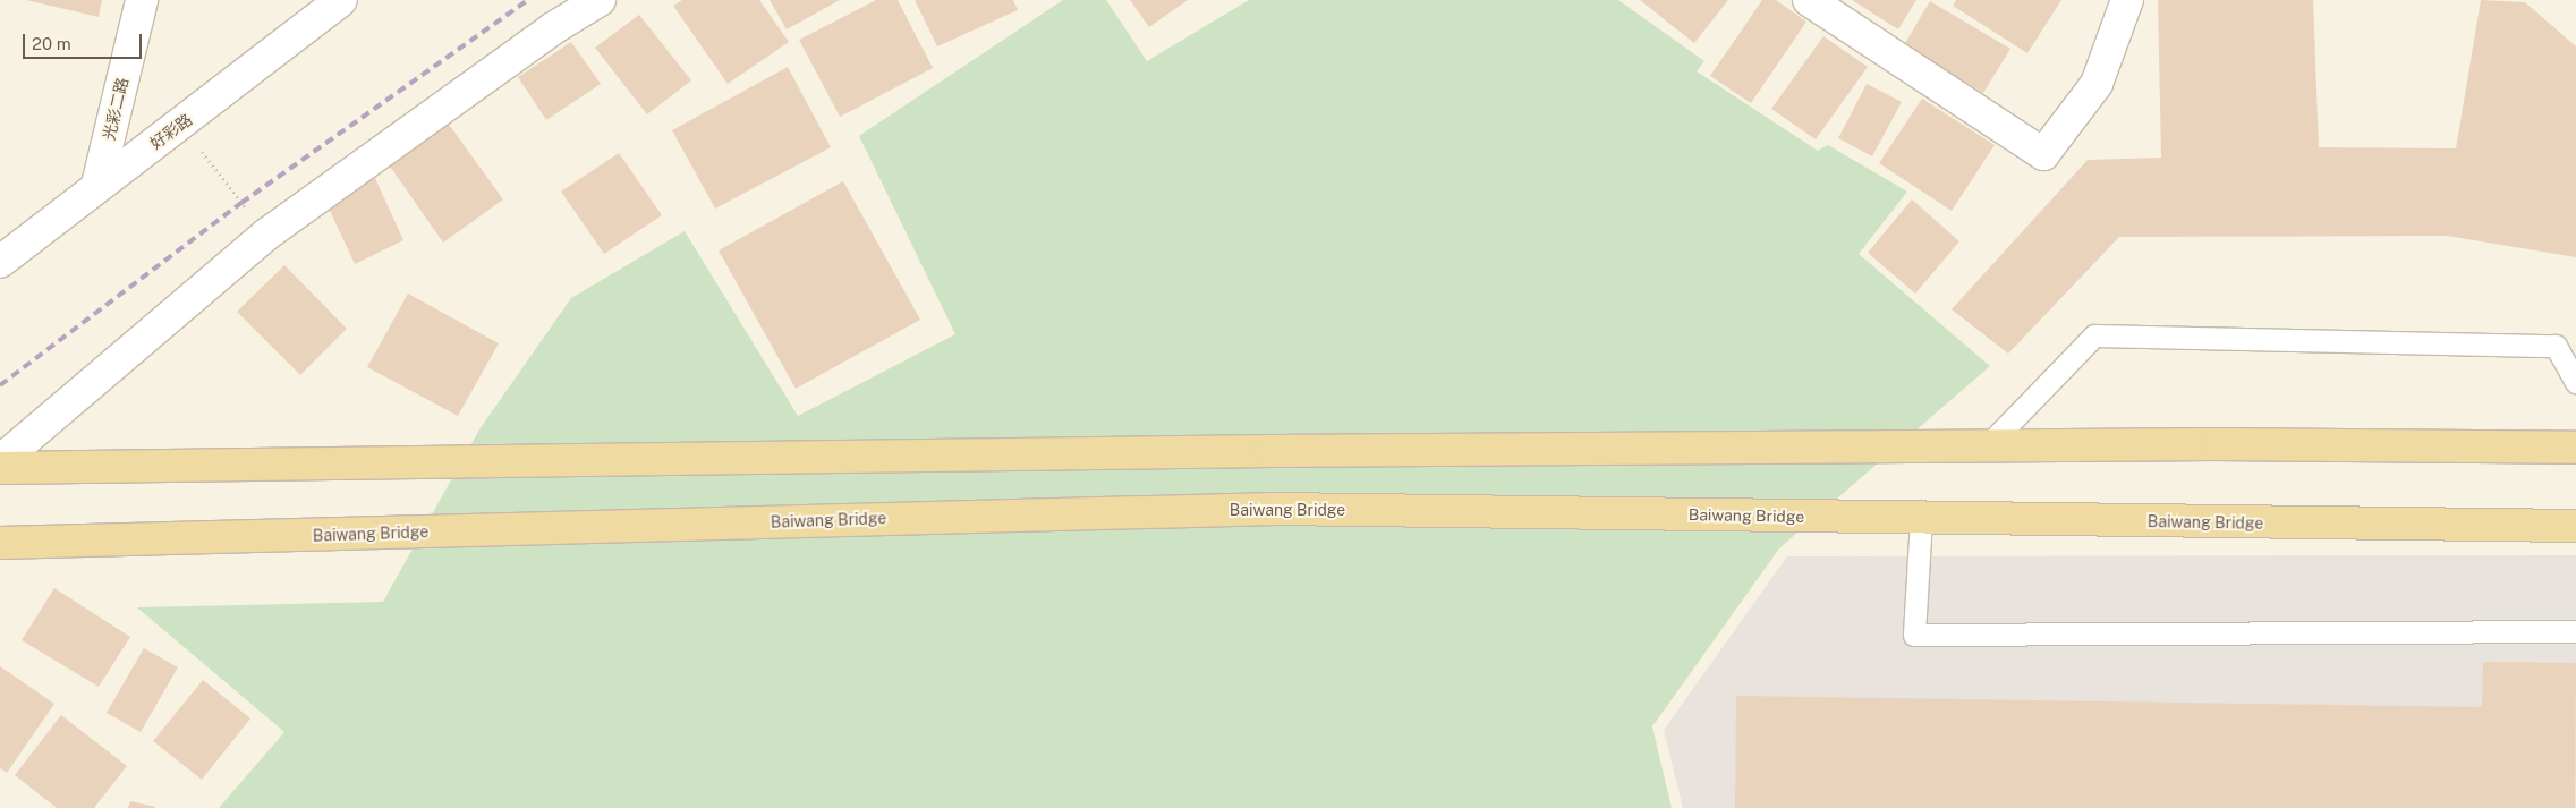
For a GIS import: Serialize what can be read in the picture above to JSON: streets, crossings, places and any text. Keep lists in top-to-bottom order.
{
  "streets": {
    "main road": ["Baiwang Bridge"],
    "street": ["光彩二路", "好彩路"]
  },
  "crossings": [
    ["光彩二路", "好彩路"]
  ],
  "scale_bar": "20 m"
}
